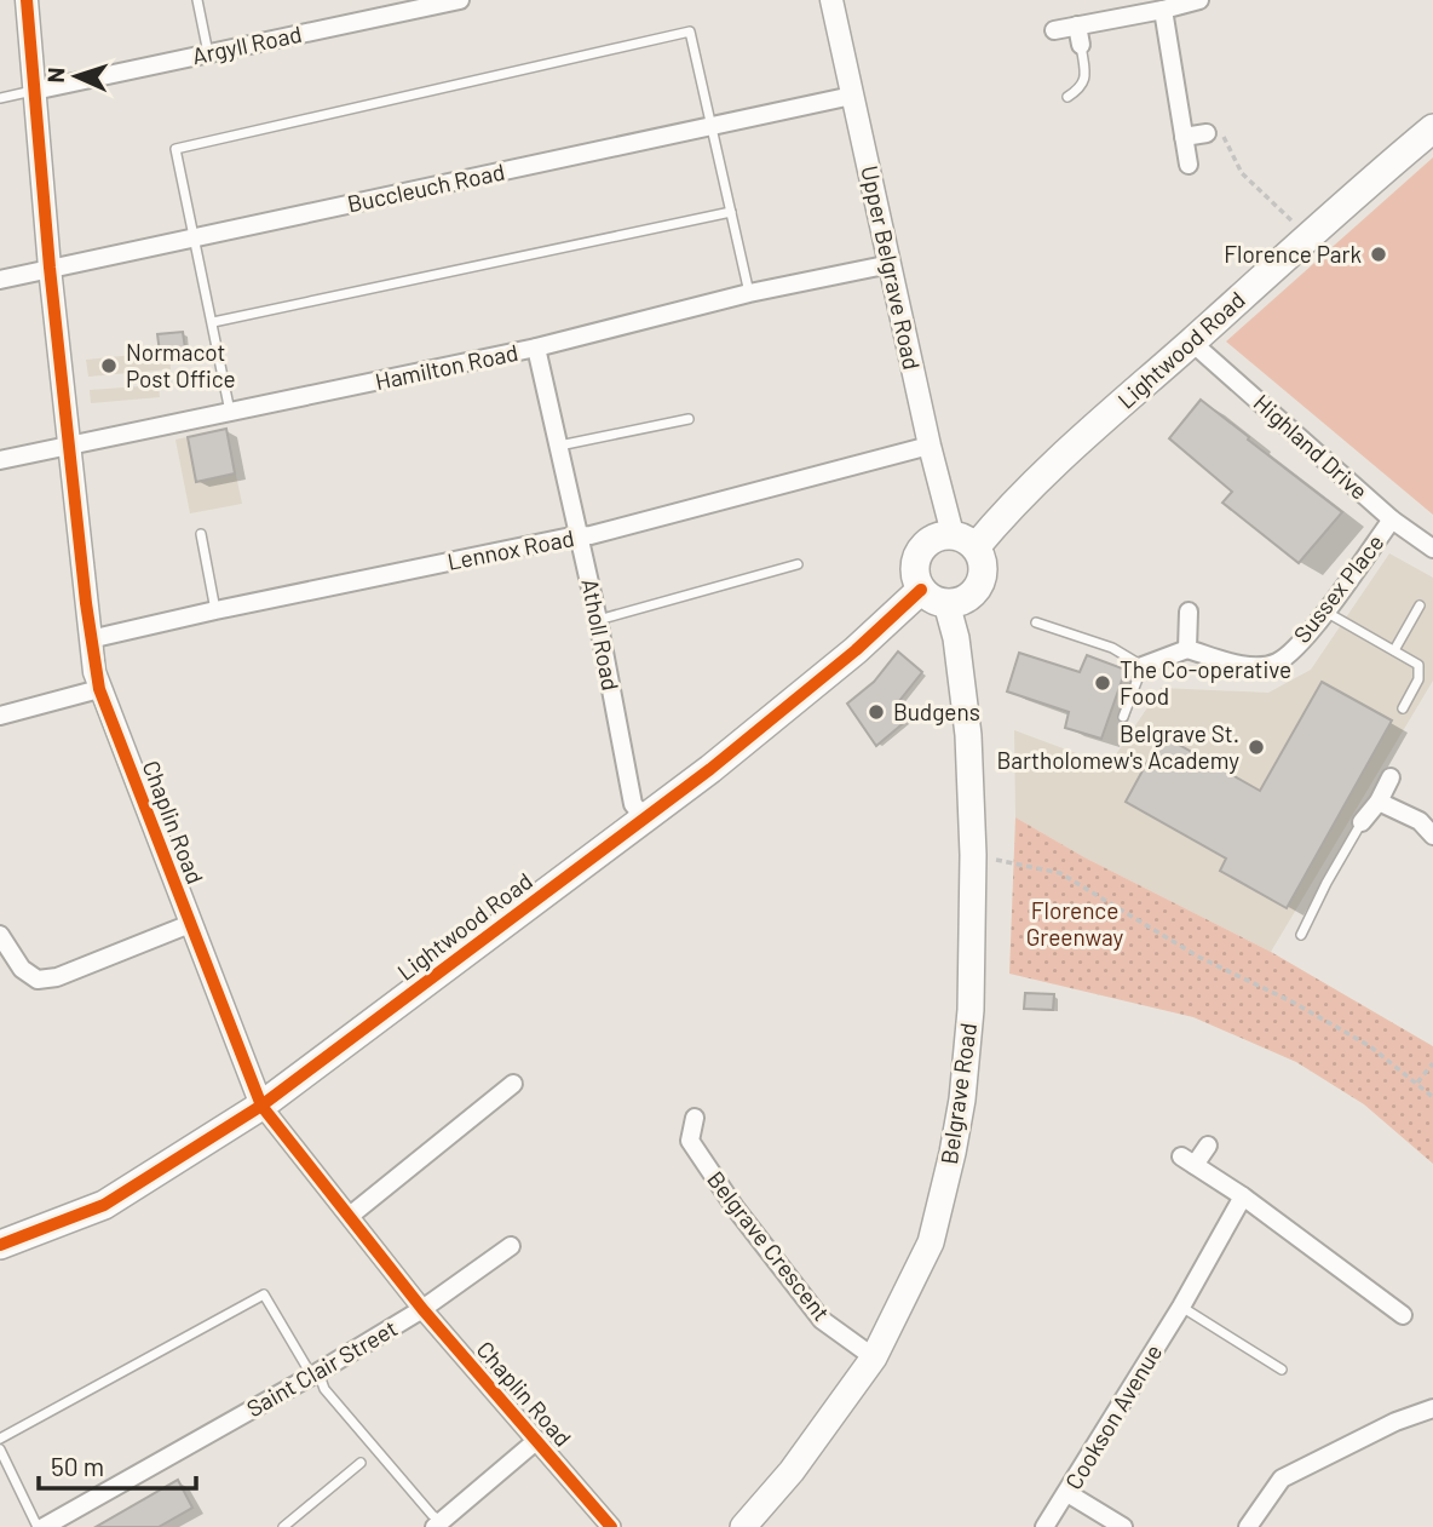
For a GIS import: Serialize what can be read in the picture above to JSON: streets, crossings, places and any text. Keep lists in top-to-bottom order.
{
  "streets": {
    "main road": ["Lightwood Road", "Belgrave Road"],
    "street": [
      "Argyll Road",
      "Buccleuch Road",
      "Upper Belgrave Road",
      "Hamilton Road",
      "Highland Drive",
      "Lennox Road",
      "Sussex Place",
      "Atholl Road",
      "Chaplin Road",
      "Belgrave Crescent",
      "Saint Clair Street",
      "Cookson Avenue"
    ]
  },
  "crossings": [
    ["Argyll Road", "Chaplin Road"],
    ["Buccleuch Road", "Upper Belgrave Road"],
    ["Buccleuch Road", "Chaplin Road"],
    ["Upper Belgrave Road", "Lightwood Road"],
    ["Upper Belgrave Road", "Hamilton Road"],
    ["Upper Belgrave Road", "Lennox Road"],
    ["Upper Belgrave Road", "Belgrave Road"],
    ["Lightwood Road", "Highland Drive"],
    ["Lightwood Road", "Atholl Road"],
    ["Lightwood Road", "Chaplin Road"],
    ["Lightwood Road", "Belgrave Road"],
    ["Hamilton Road", "Atholl Road"],
    ["Hamilton Road", "Chaplin Road"],
    ["Highland Drive", "Sussex Place"],
    ["Lennox Road", "Atholl Road"],
    ["Lennox Road", "Chaplin Road"],
    ["Chaplin Road", "Saint Clair Street"],
    ["Belgrave Road", "Belgrave Crescent"]
  ],
  "parks": ["Florence Greenway"],
  "places": [
    "Florence Park",
    "Normacot Post Office",
    "The Co-operative Food",
    "Budgens",
    "Belgrave St. Bartholomew's Academy"
  ],
  "scale_bar": "50 m",
  "north": "left"
}
